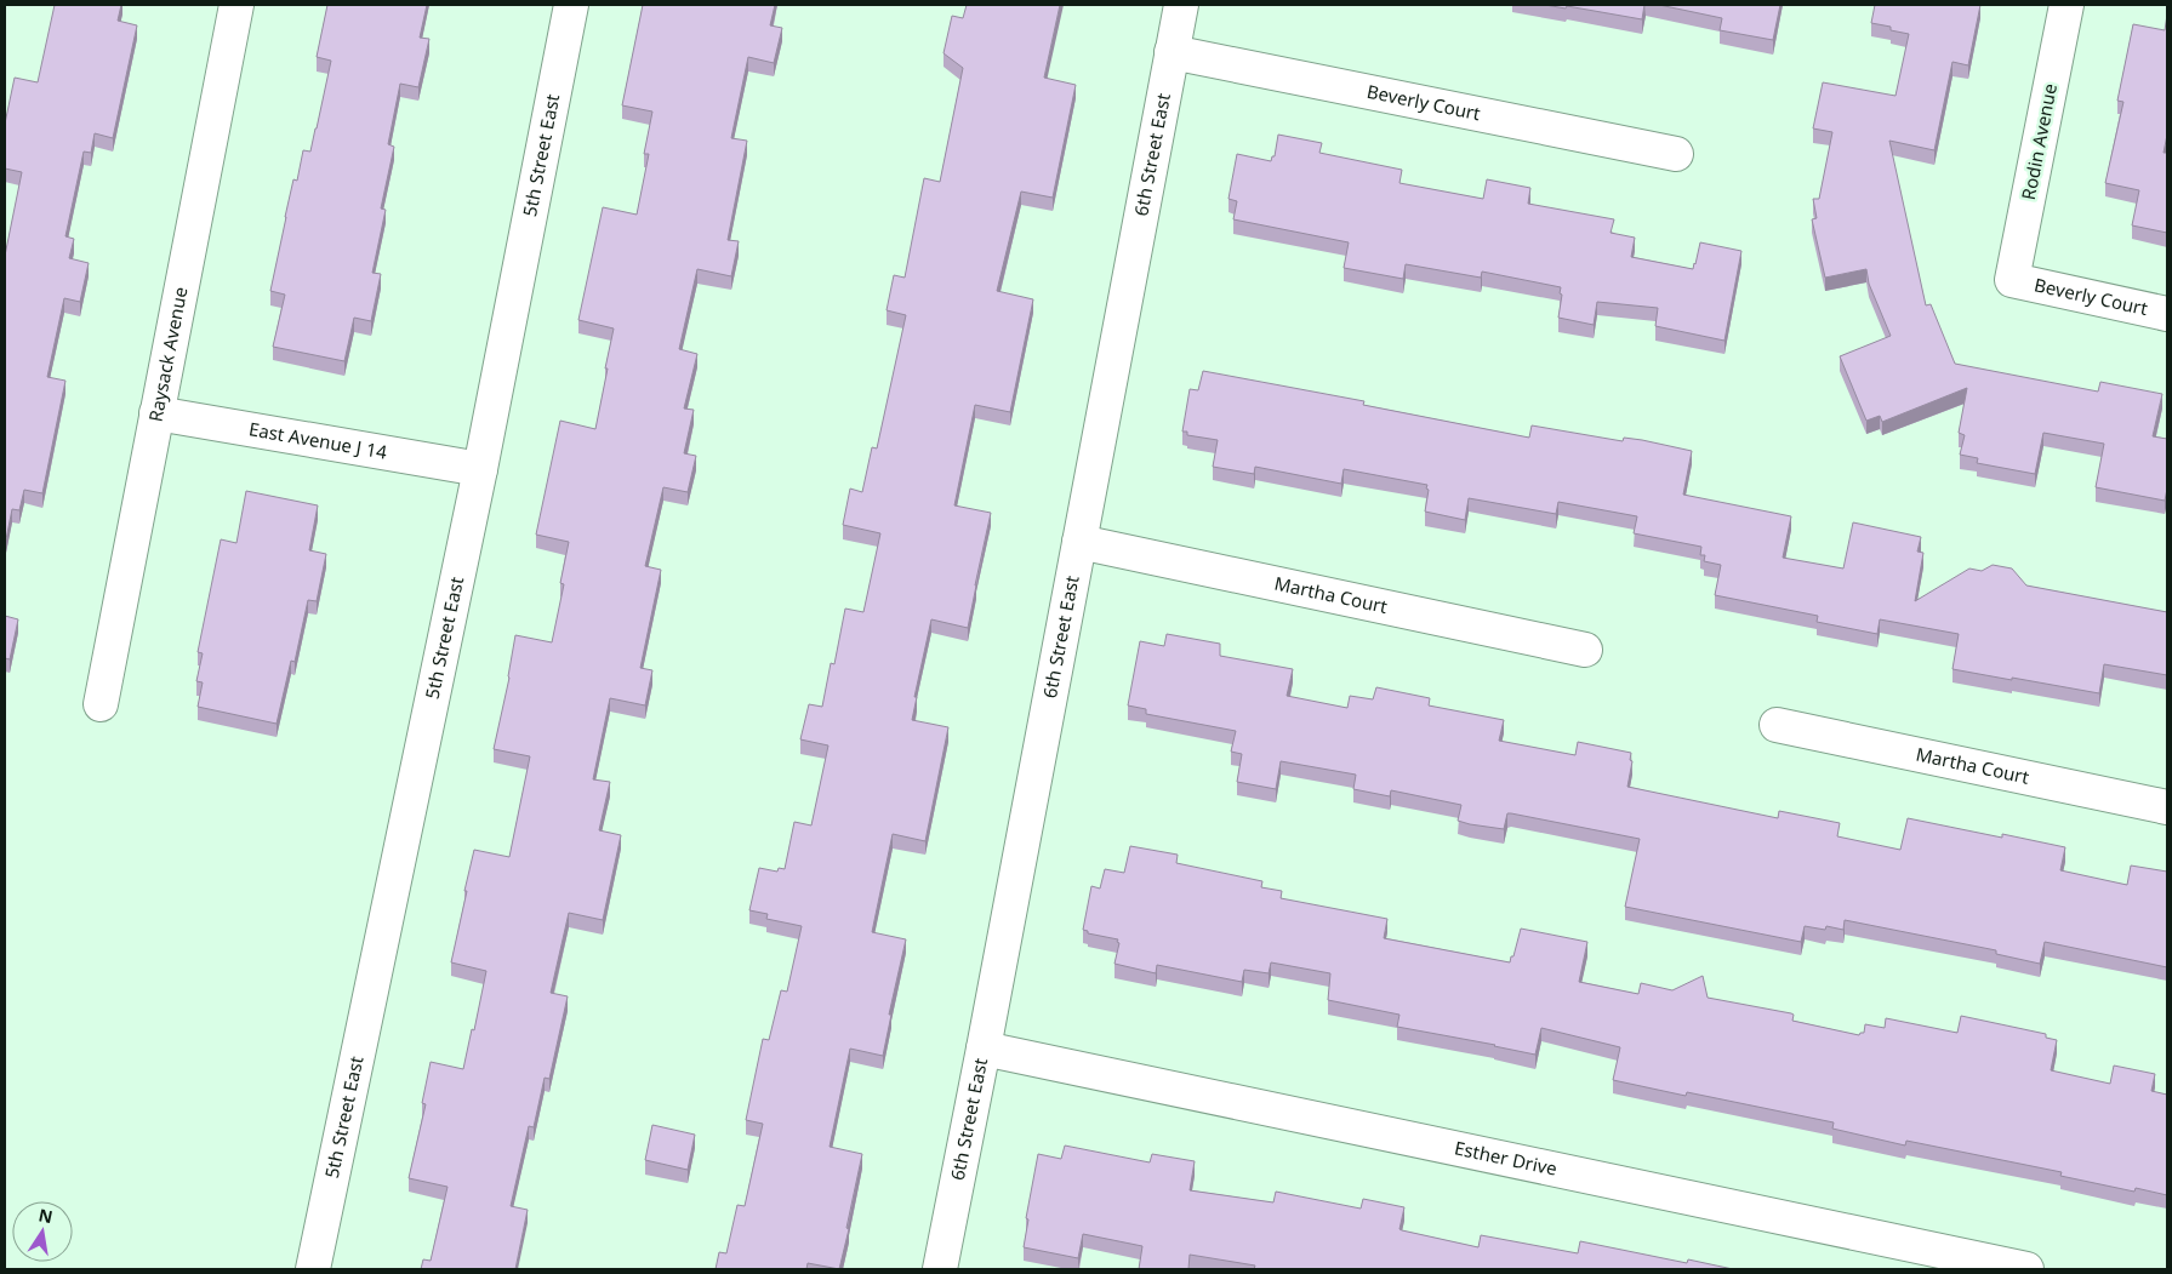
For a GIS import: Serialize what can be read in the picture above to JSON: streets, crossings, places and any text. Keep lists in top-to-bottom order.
{
  "streets": {
    "street": [
      "Beverly Court",
      "Rodin Avenue",
      "6th Street East",
      "5th Street East",
      "Raysack Avenue",
      "East Avenue J 14",
      "Martha Court",
      "Esther Drive"
    ]
  },
  "crossings": [
    ["Beverly Court", "Rodin Avenue"],
    ["Beverly Court", "6th Street East"],
    ["6th Street East", "Martha Court"],
    ["6th Street East", "Esther Drive"],
    ["5th Street East", "East Avenue J 14"],
    ["Raysack Avenue", "East Avenue J 14"]
  ],
  "north": "top"
}
